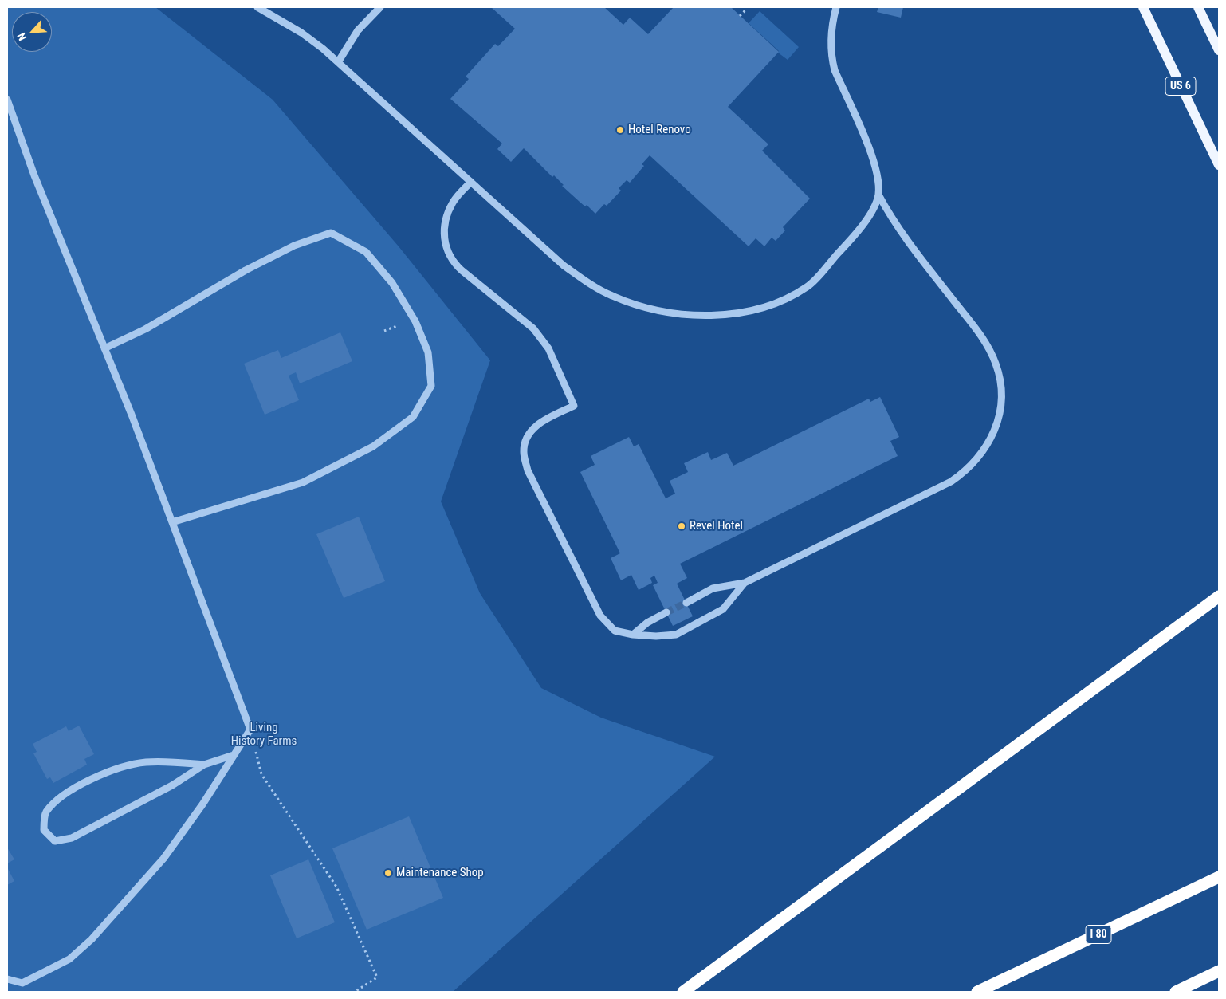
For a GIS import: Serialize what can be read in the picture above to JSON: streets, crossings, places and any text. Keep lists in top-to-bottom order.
{
  "streets": {
    "highway": ["I 80"],
    "main road": ["US 6"]
  },
  "parks": ["Living History Farms"],
  "places": ["Hotel Renovo", "Revel Hotel", "Maintenance Shop"],
  "north": "bottom left"
}
